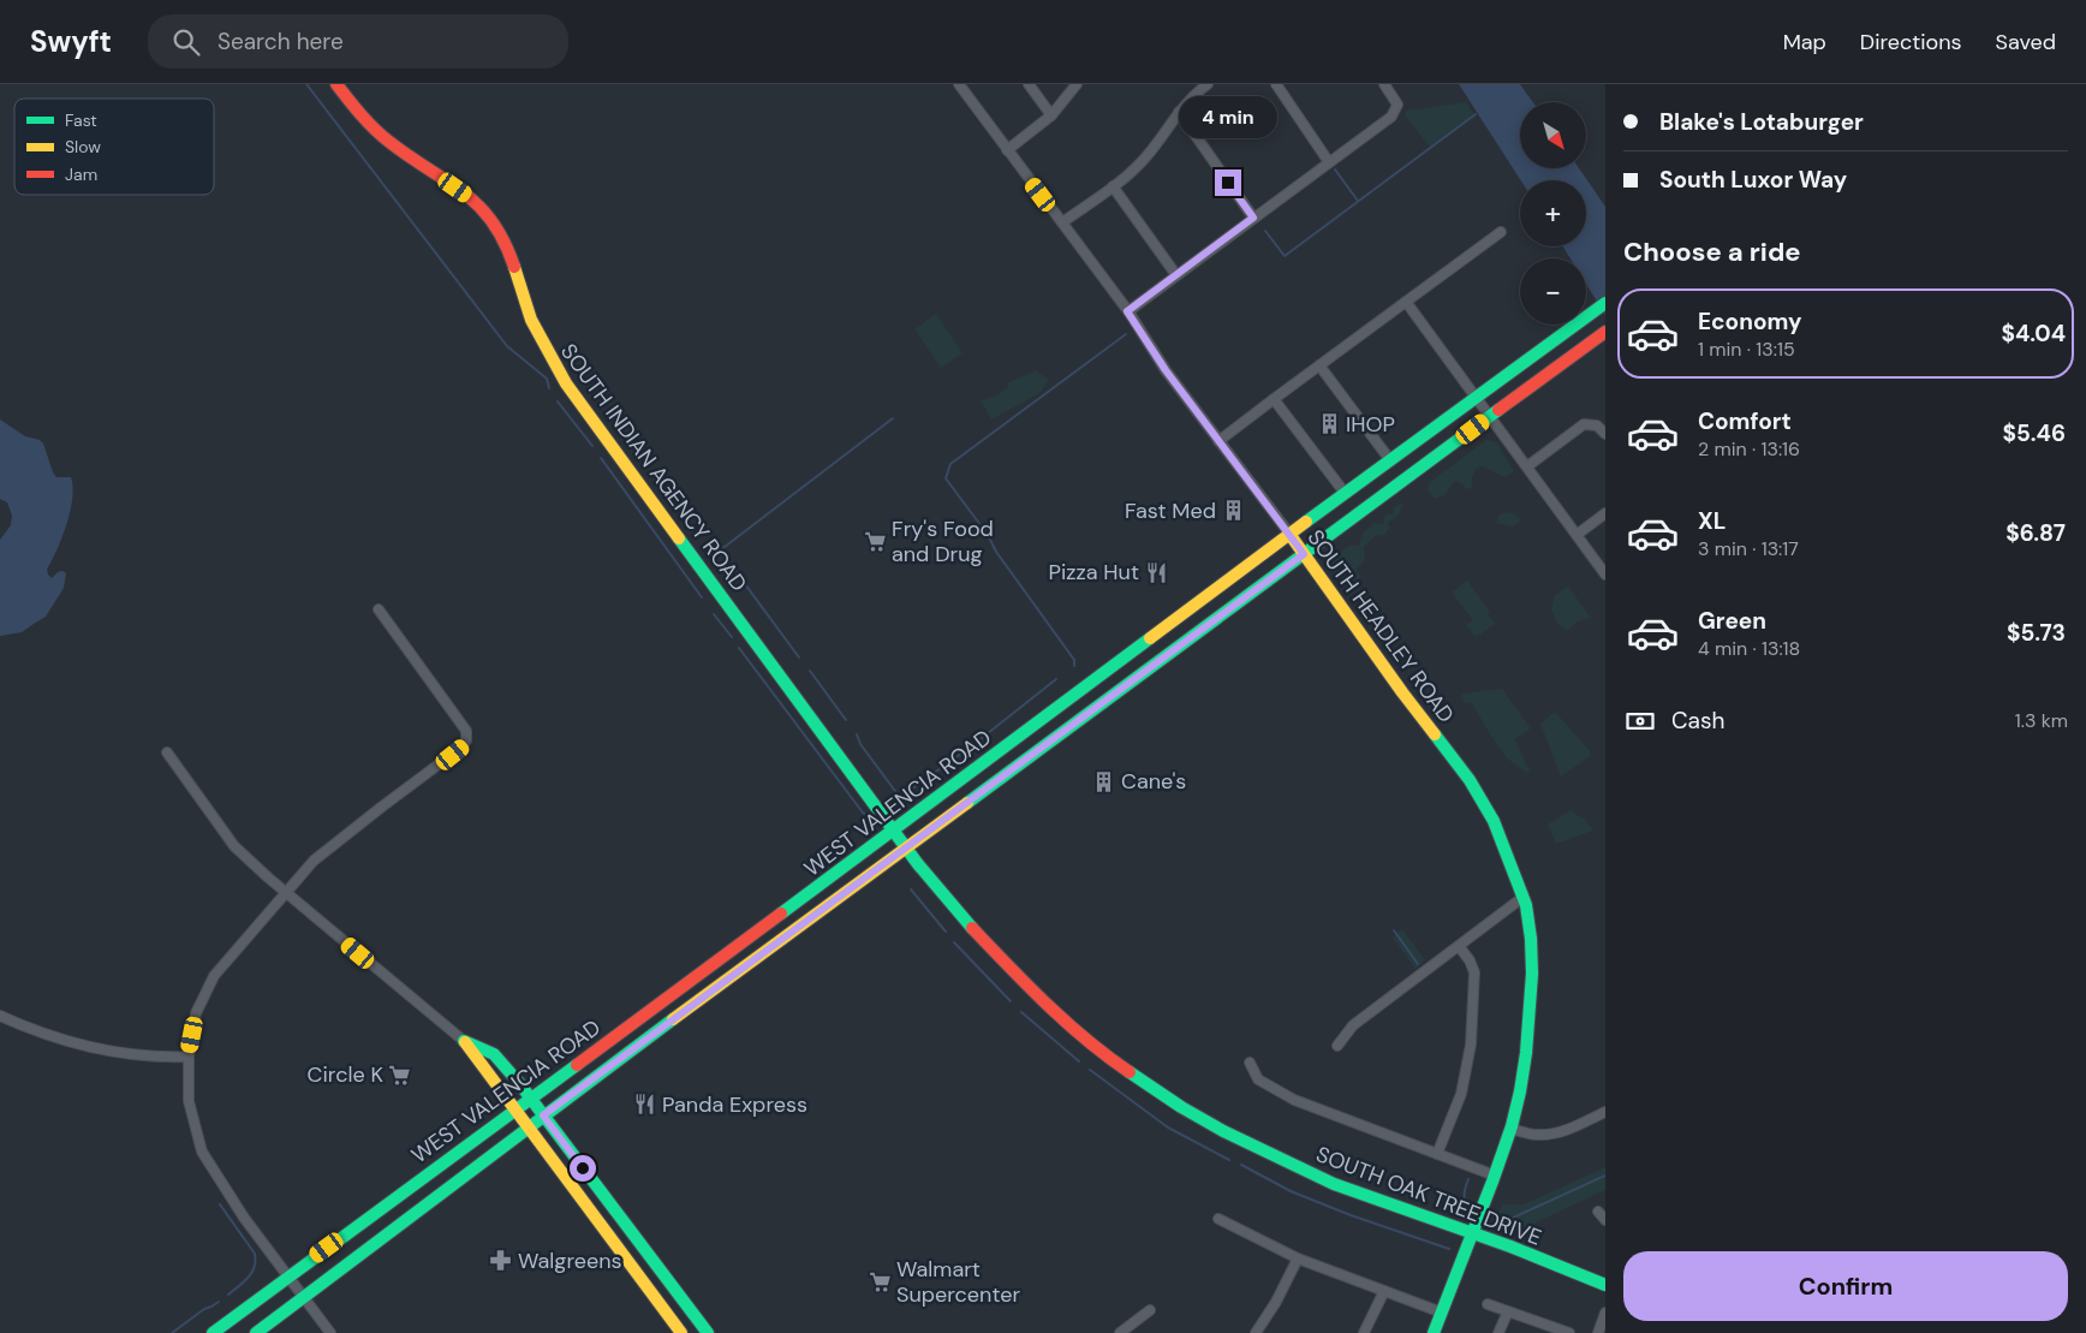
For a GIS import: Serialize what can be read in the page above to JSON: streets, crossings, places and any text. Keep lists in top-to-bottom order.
{
  "streets": {
    "main road": [
      "SOUTH INDIAN AGENCY ROAD",
      "SOUTH HEADLEY ROAD",
      "WEST VALENCIA ROAD",
      "SOUTH OAK TREE DRIVE"
    ]
  },
  "crossings": [
    ["SOUTH INDIAN AGENCY ROAD", "WEST VALENCIA ROAD"],
    ["SOUTH INDIAN AGENCY ROAD", "SOUTH OAK TREE DRIVE"],
    ["SOUTH HEADLEY ROAD", "WEST VALENCIA ROAD"],
    ["SOUTH HEADLEY ROAD", "SOUTH OAK TREE DRIVE"],
    ["WEST VALENCIA ROAD", "SOUTH OAK TREE DRIVE"]
  ],
  "places": {
    "building": ["IHOP", "Fast Med", "Cane's"],
    "supermarket": ["Fry's Food and Drug", "Circle K", "Walmart Supercenter"],
    "restaurant": ["Pizza Hut", "Panda Express"],
    "pharmacy": ["Walgreens"]
  },
  "legend": ["Fast", "Slow", "Jam"],
  "north": "bottom right",
  "page": {
    "header": "Swyft",
    "search": "Search here",
    "nav": ["Map", "Directions", "Saved"],
    "banner": ["Blake's Lotaburger", "South Luxor Way"],
    "bubble": "4 min",
    "map_buttons": ["+", "−"],
    "heading": "Choose a ride",
    "list": [
      {
        "name": "Economy",
        "note": "1 min · 13:15",
        "value": "$4.04"
      },
      {
        "name": "Comfort",
        "note": "2 min · 13:16",
        "value": "$5.46"
      },
      {
        "name": "XL",
        "note": "3 min · 13:17",
        "value": "$6.87"
      },
      {
        "name": "Green",
        "note": "4 min · 13:18",
        "value": "$5.73"
      }
    ],
    "pay": ["Cash", "1.3 km"],
    "buttons": "Confirm"
  }
}
